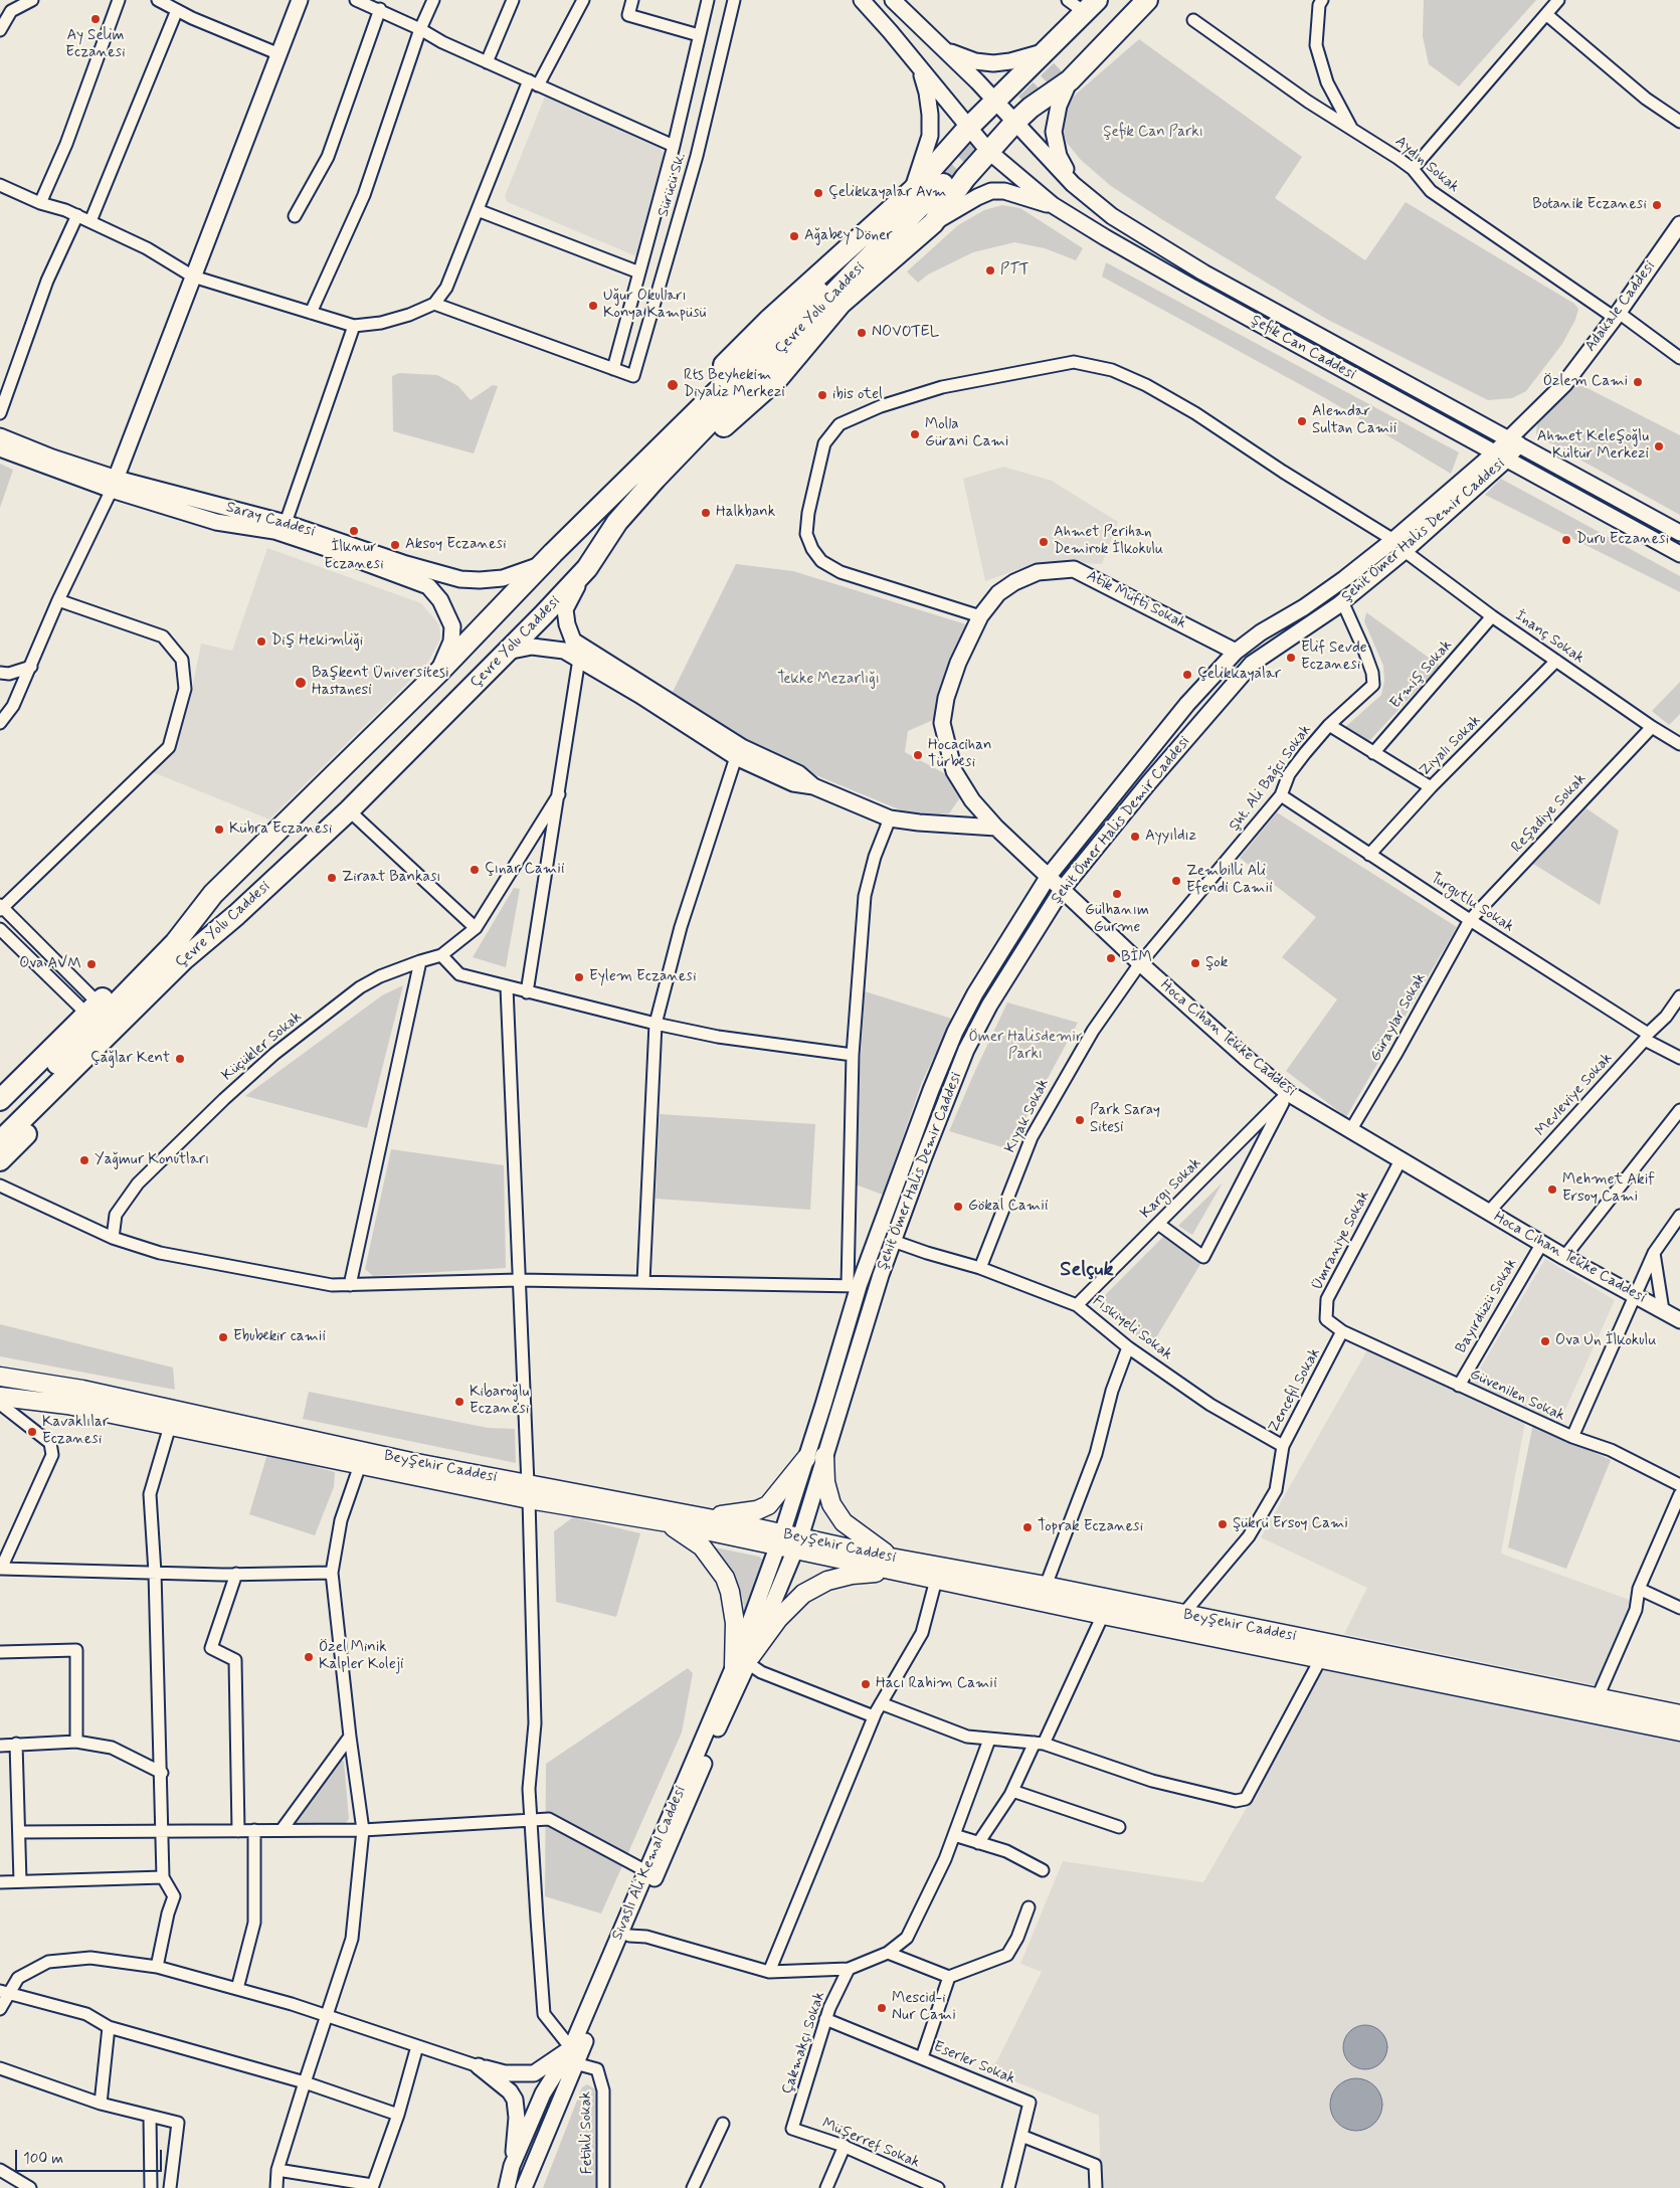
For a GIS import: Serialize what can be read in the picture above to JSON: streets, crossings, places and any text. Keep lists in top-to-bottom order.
{
  "streets": {
    "highway": ["Çevre Yolu Caddesi"],
    "main road": [
      "Adakale Caddesi",
      "Şefik Can Caddesi",
      "Saray Caddesi",
      "Şehit Ömer Halis Demir Caddesi",
      "Atik Müfti Sokak",
      "Hoca Cihan Tekke Caddesi",
      "Beyşehir Caddesi",
      "Sivaslı Ali Kemal Caddesi"
    ],
    "street": [
      "Aydın Sokak",
      "Sürücü Sk.",
      "İnanç Sokak",
      "Ermiş Sokak",
      "Ziyalı Sokak",
      "Şht. Ali Bağcı Sokak",
      "Reşadiye Sokak",
      "Turgutlu Sokak",
      "Güraylar Sokak",
      "Küçükler Sokak",
      "Mevleviye Sokak",
      "Kıyak Sokak",
      "Kargı Sokak",
      "Ümraniye Sokak",
      "Bayırdüzü Sokak",
      "Fıskiyeli Sokak",
      "Zencefil Sokak",
      "Güvenilen Sokak",
      "Çakmakçı Sokak",
      "Eserler Sokak",
      "Fetihli Sokak",
      "Müşerref Sokak"
    ]
  },
  "crossings": [
    ["Aydın Sokak", "Adakale Caddesi"],
    ["Adakale Caddesi", "Şefik Can Caddesi"],
    ["Adakale Caddesi", "Şehit Ömer Halis Demir Caddesi"],
    ["Çevre Yolu Caddesi", "Saray Caddesi"],
    ["Şefik Can Caddesi", "Şehit Ömer Halis Demir Caddesi"],
    ["Şehit Ömer Halis Demir Caddesi", "Atik Müfti Sokak"],
    ["Şehit Ömer Halis Demir Caddesi", "İnanç Sokak"],
    ["Şehit Ömer Halis Demir Caddesi", "Şht. Ali Bağcı Sokak"],
    ["Şehit Ömer Halis Demir Caddesi", "Hoca Cihan Tekke Caddesi"],
    ["Şehit Ömer Halis Demir Caddesi", "Fıskiyeli Sokak"],
    ["Şehit Ömer Halis Demir Caddesi", "Beyşehir Caddesi"],
    ["Şehit Ömer Halis Demir Caddesi", "Sivaslı Ali Kemal Caddesi"],
    ["Atik Müfti Sokak", "Hoca Cihan Tekke Caddesi"],
    ["İnanç Sokak", "Ermiş Sokak"],
    ["İnanç Sokak", "Ziyalı Sokak"],
    ["İnanç Sokak", "Reşadiye Sokak"],
    ["Ziyalı Sokak", "Turgutlu Sokak"],
    ["Şht. Ali Bağcı Sokak", "Turgutlu Sokak"],
    ["Şht. Ali Bağcı Sokak", "Hoca Cihan Tekke Caddesi"],
    ["Şht. Ali Bağcı Sokak", "Kıyak Sokak"],
    ["Reşadiye Sokak", "Turgutlu Sokak"],
    ["Reşadiye Sokak", "Güraylar Sokak"],
    ["Turgutlu Sokak", "Güraylar Sokak"],
    ["Turgutlu Sokak", "Mevleviye Sokak"],
    ["Güraylar Sokak", "Hoca Cihan Tekke Caddesi"],
    ["Hoca Cihan Tekke Caddesi", "Mevleviye Sokak"],
    ["Hoca Cihan Tekke Caddesi", "Kıyak Sokak"],
    ["Hoca Cihan Tekke Caddesi", "Kargı Sokak"],
    ["Hoca Cihan Tekke Caddesi", "Ümraniye Sokak"],
    ["Hoca Cihan Tekke Caddesi", "Bayırdüzü Sokak"],
    ["Kıyak Sokak", "Fıskiyeli Sokak"],
    ["Kargı Sokak", "Fıskiyeli Sokak"],
    ["Ümraniye Sokak", "Zencefil Sokak"],
    ["Ümraniye Sokak", "Güvenilen Sokak"],
    ["Bayırdüzü Sokak", "Güvenilen Sokak"],
    ["Fıskiyeli Sokak", "Zencefil Sokak"],
    ["Zencefil Sokak", "Güvenilen Sokak"],
    ["Zencefil Sokak", "Beyşehir Caddesi"],
    ["Beyşehir Caddesi", "Sivaslı Ali Kemal Caddesi"],
    ["Sivaslı Ali Kemal Caddesi", "Fetihli Sokak"],
    ["Çakmakçı Sokak", "Eserler Sokak"],
    ["Çakmakçı Sokak", "Müşerref Sokak"]
  ],
  "districts": ["Selçuk"],
  "parks": ["Şefik Can Parkı", "Tekke Mezarlığı", "Ömer Halisdemir Parkı"],
  "places": [
    "Ay Selim Eczanesi",
    "Çelikkayalar Avm",
    "Botanik Eczanesi",
    "Ağabey Döner",
    "PTT",
    "Uğur Okulları Konya Kampüsü",
    "NOVOTEL",
    "Özlem Cami",
    "Rts Beyhekim Diyaliz Merkezi",
    "ibis otel",
    "Alemdar Sultan Camii",
    "Molla Gürani Cami",
    "Ahmet Keleşoğlu Kültür Merkezi",
    "Halkbank",
    "İlknur Eczanesi",
    "Duru Eczanesi",
    "Ahmet Perihan Demirok İlkokulu",
    "Aksoy Eczanesi",
    "Diş Hekimliği",
    "Elif Sevde Eczanesi",
    "Çelikkayalar",
    "Başkent Üniversitesi Hastanesi",
    "Hocacihan Türbesi",
    "Kübra Eczanesi",
    "Ayyıldız",
    "Çınar Camii",
    "Ziraat Bankası",
    "Zembilli Ali Efendi Camii",
    "Gülhanım Gurme",
    "BİM",
    "Şok",
    "Ova AVM",
    "Eylem Eczanesi",
    "Çağlar Kent",
    "Park Saray Sitesi",
    "Yağmur Konutları",
    "Mehmet Akif Ersoy Cami",
    "Gökal Camii",
    "Ebubekir camii",
    "Ova Un İlkokulu",
    "Kibaroğlu Eczanesi",
    "Kavaklılar Eczanesi",
    "Şükrü Ersoy Cami",
    "Toprak Eczanesi",
    "Özel Minik Kalpler Koleji",
    "Hacı Rahim Camii",
    "Mescid-i Nur Cami"
  ],
  "scale_bar": "100 m"
}
